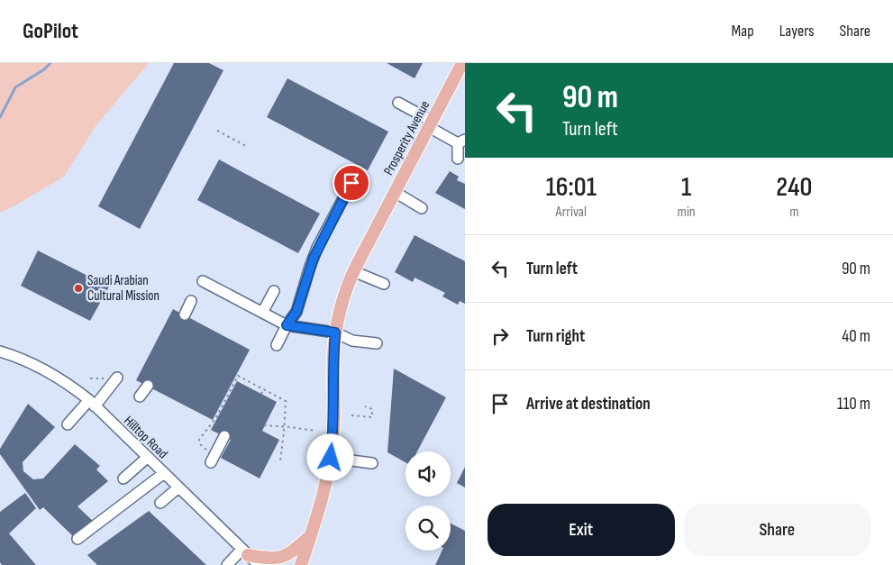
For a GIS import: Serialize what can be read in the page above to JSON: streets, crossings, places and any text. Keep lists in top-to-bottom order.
{
  "streets": {
    "main road": ["Prosperity Avenue"],
    "street": ["Hilltop Road"]
  },
  "places": ["Saudi Arabian Cultural Mission"],
  "page": {
    "header": "GoPilot",
    "nav": ["Map", "Layers", "Share"],
    "turn": ["90 m", "Turn left"],
    "eta": [
      "16:01",
      "Arrival",
      "1",
      "min",
      "240",
      "m"
    ],
    "list": [
      {
        "name": "Turn left",
        "value": "90 m"
      },
      {
        "name": "Turn right",
        "value": "40 m"
      },
      {
        "name": "Arrive at destination",
        "value": "110 m"
      }
    ],
    "buttons": ["Exit", "Share"]
  }
}
